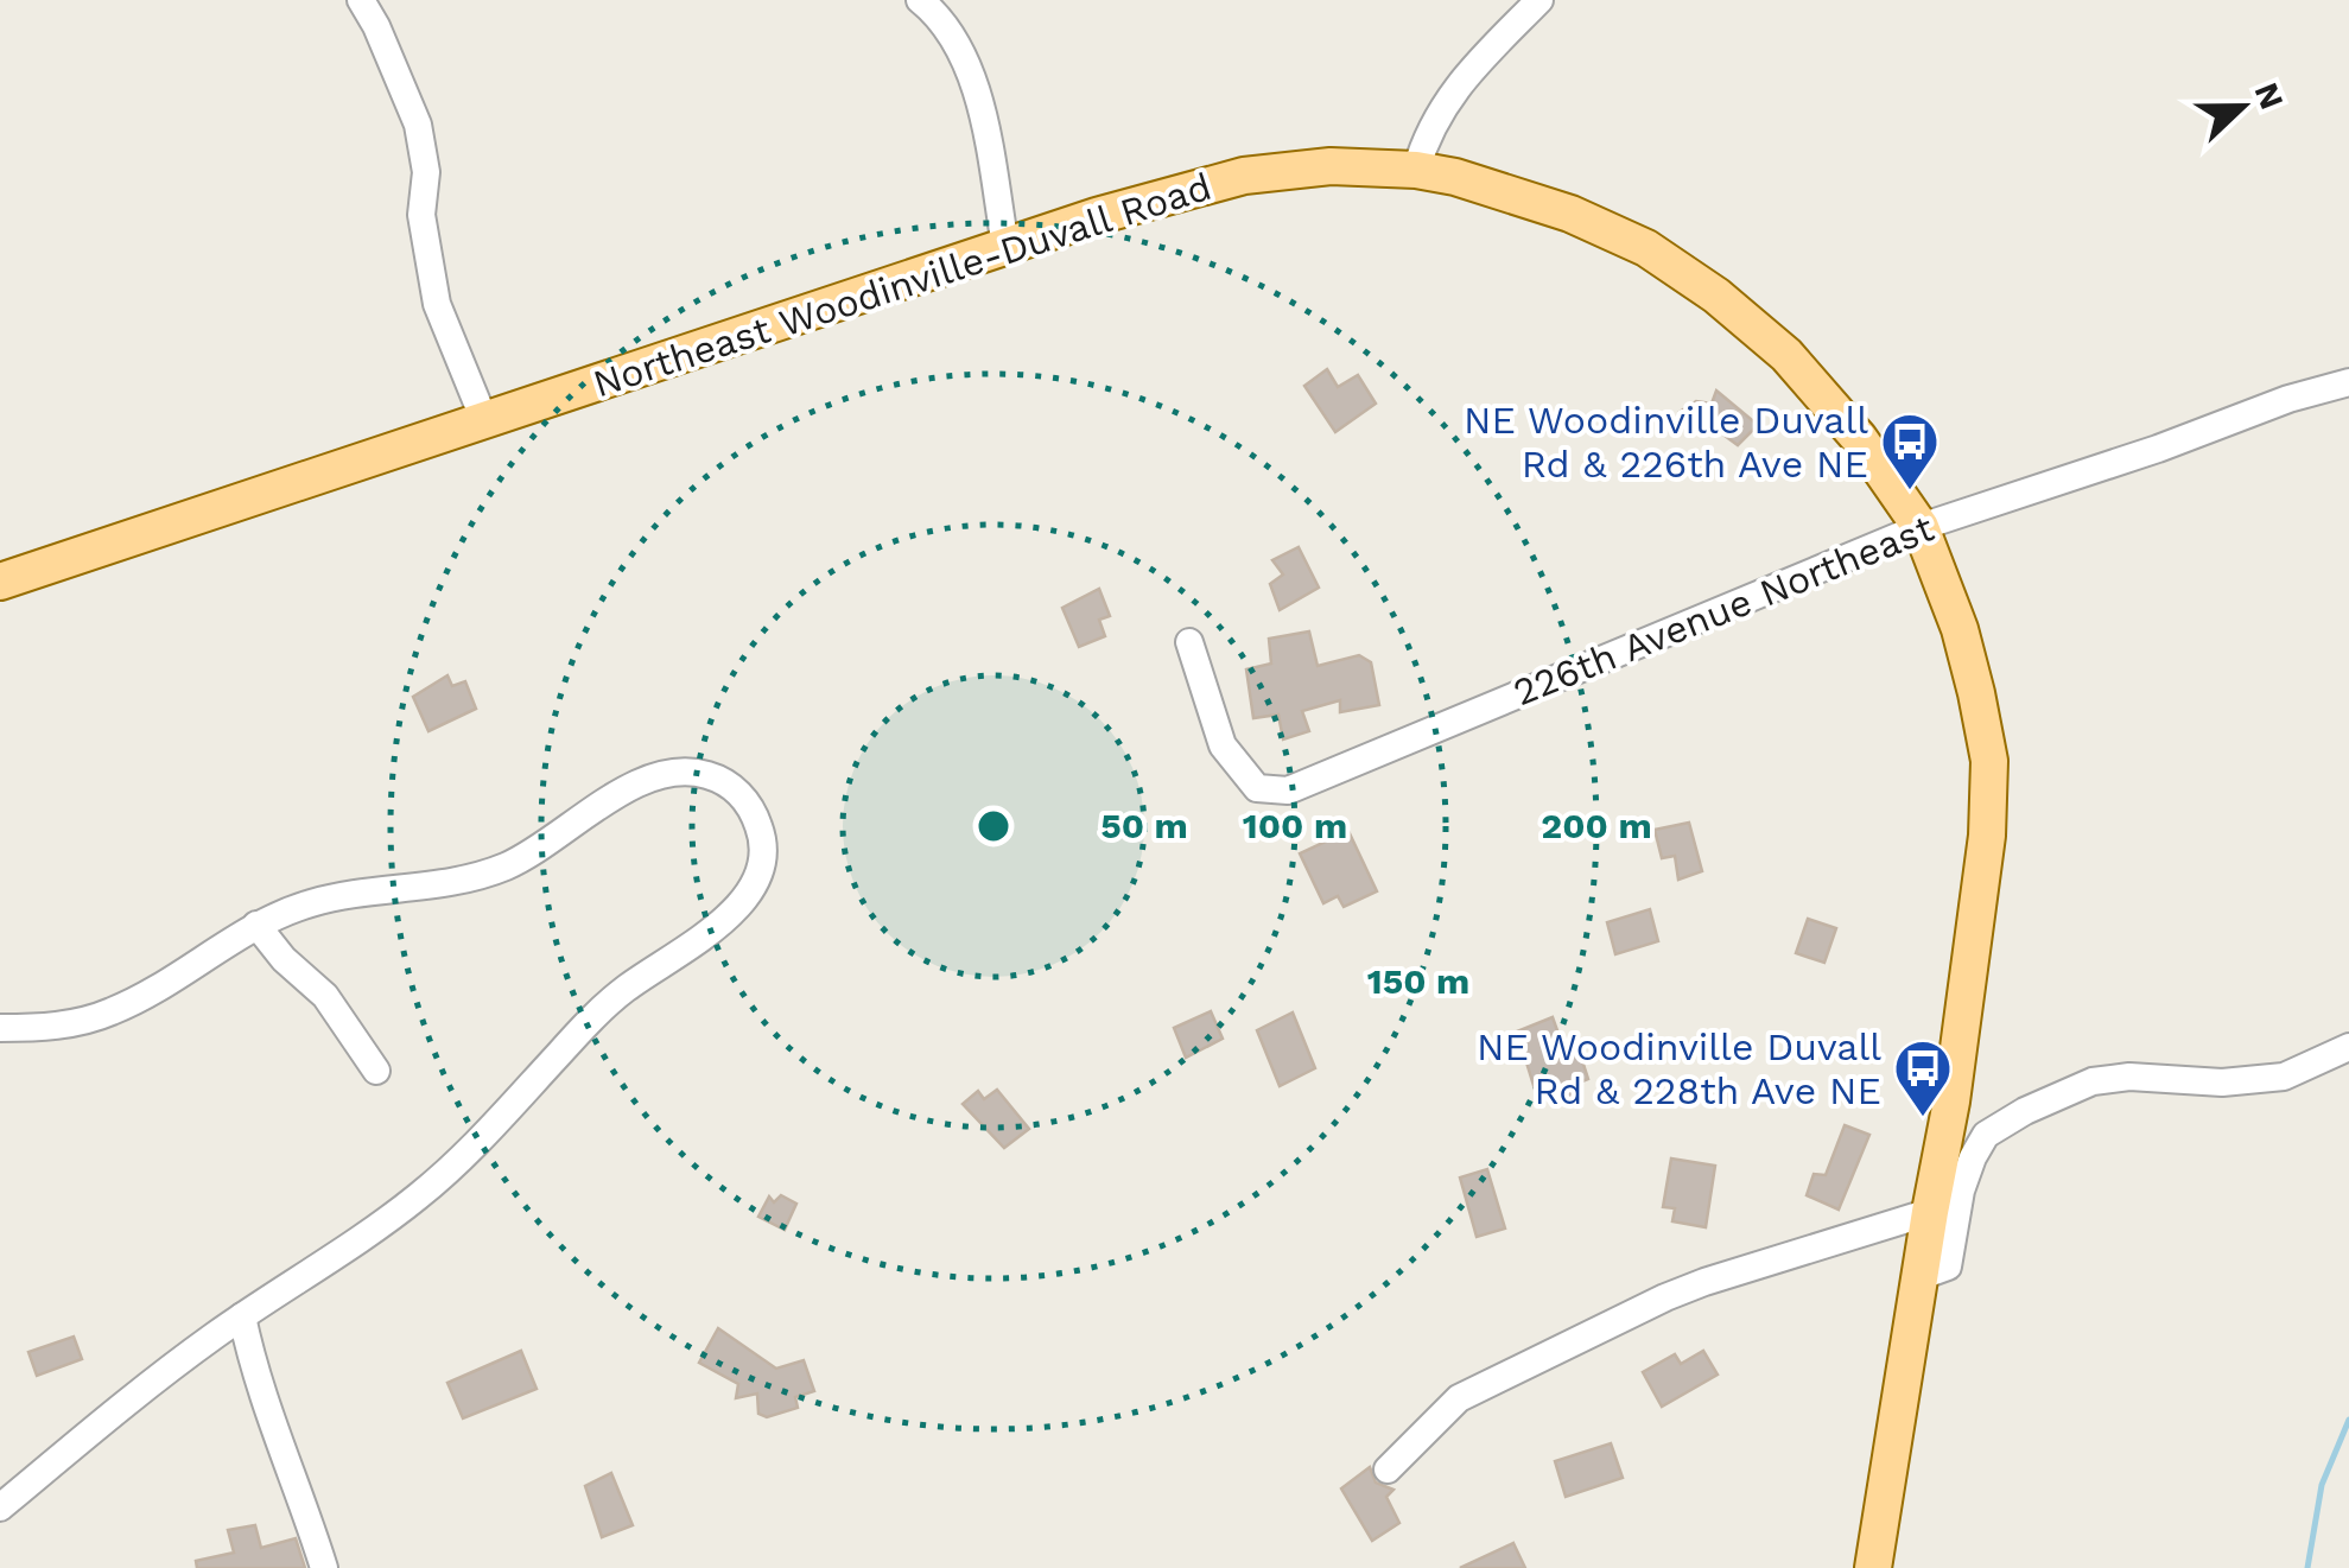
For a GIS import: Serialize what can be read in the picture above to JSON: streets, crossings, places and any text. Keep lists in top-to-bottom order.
{
  "streets": {
    "main road": ["Northeast Woodinville-Duvall Road"],
    "street": ["226th Avenue Northeast"]
  },
  "crossings": [
    ["Northeast Woodinville-Duvall Road", "226th Avenue Northeast"]
  ],
  "places": {
    "bus stop": ["NE Woodinville Duvall Rd & 226th Ave NE", "NE Woodinville Duvall Rd & 228th Ave NE"]
  },
  "north": "right",
  "rings": [
    "50 m",
    "100 m",
    "200 m",
    "150 m"
  ]
}
